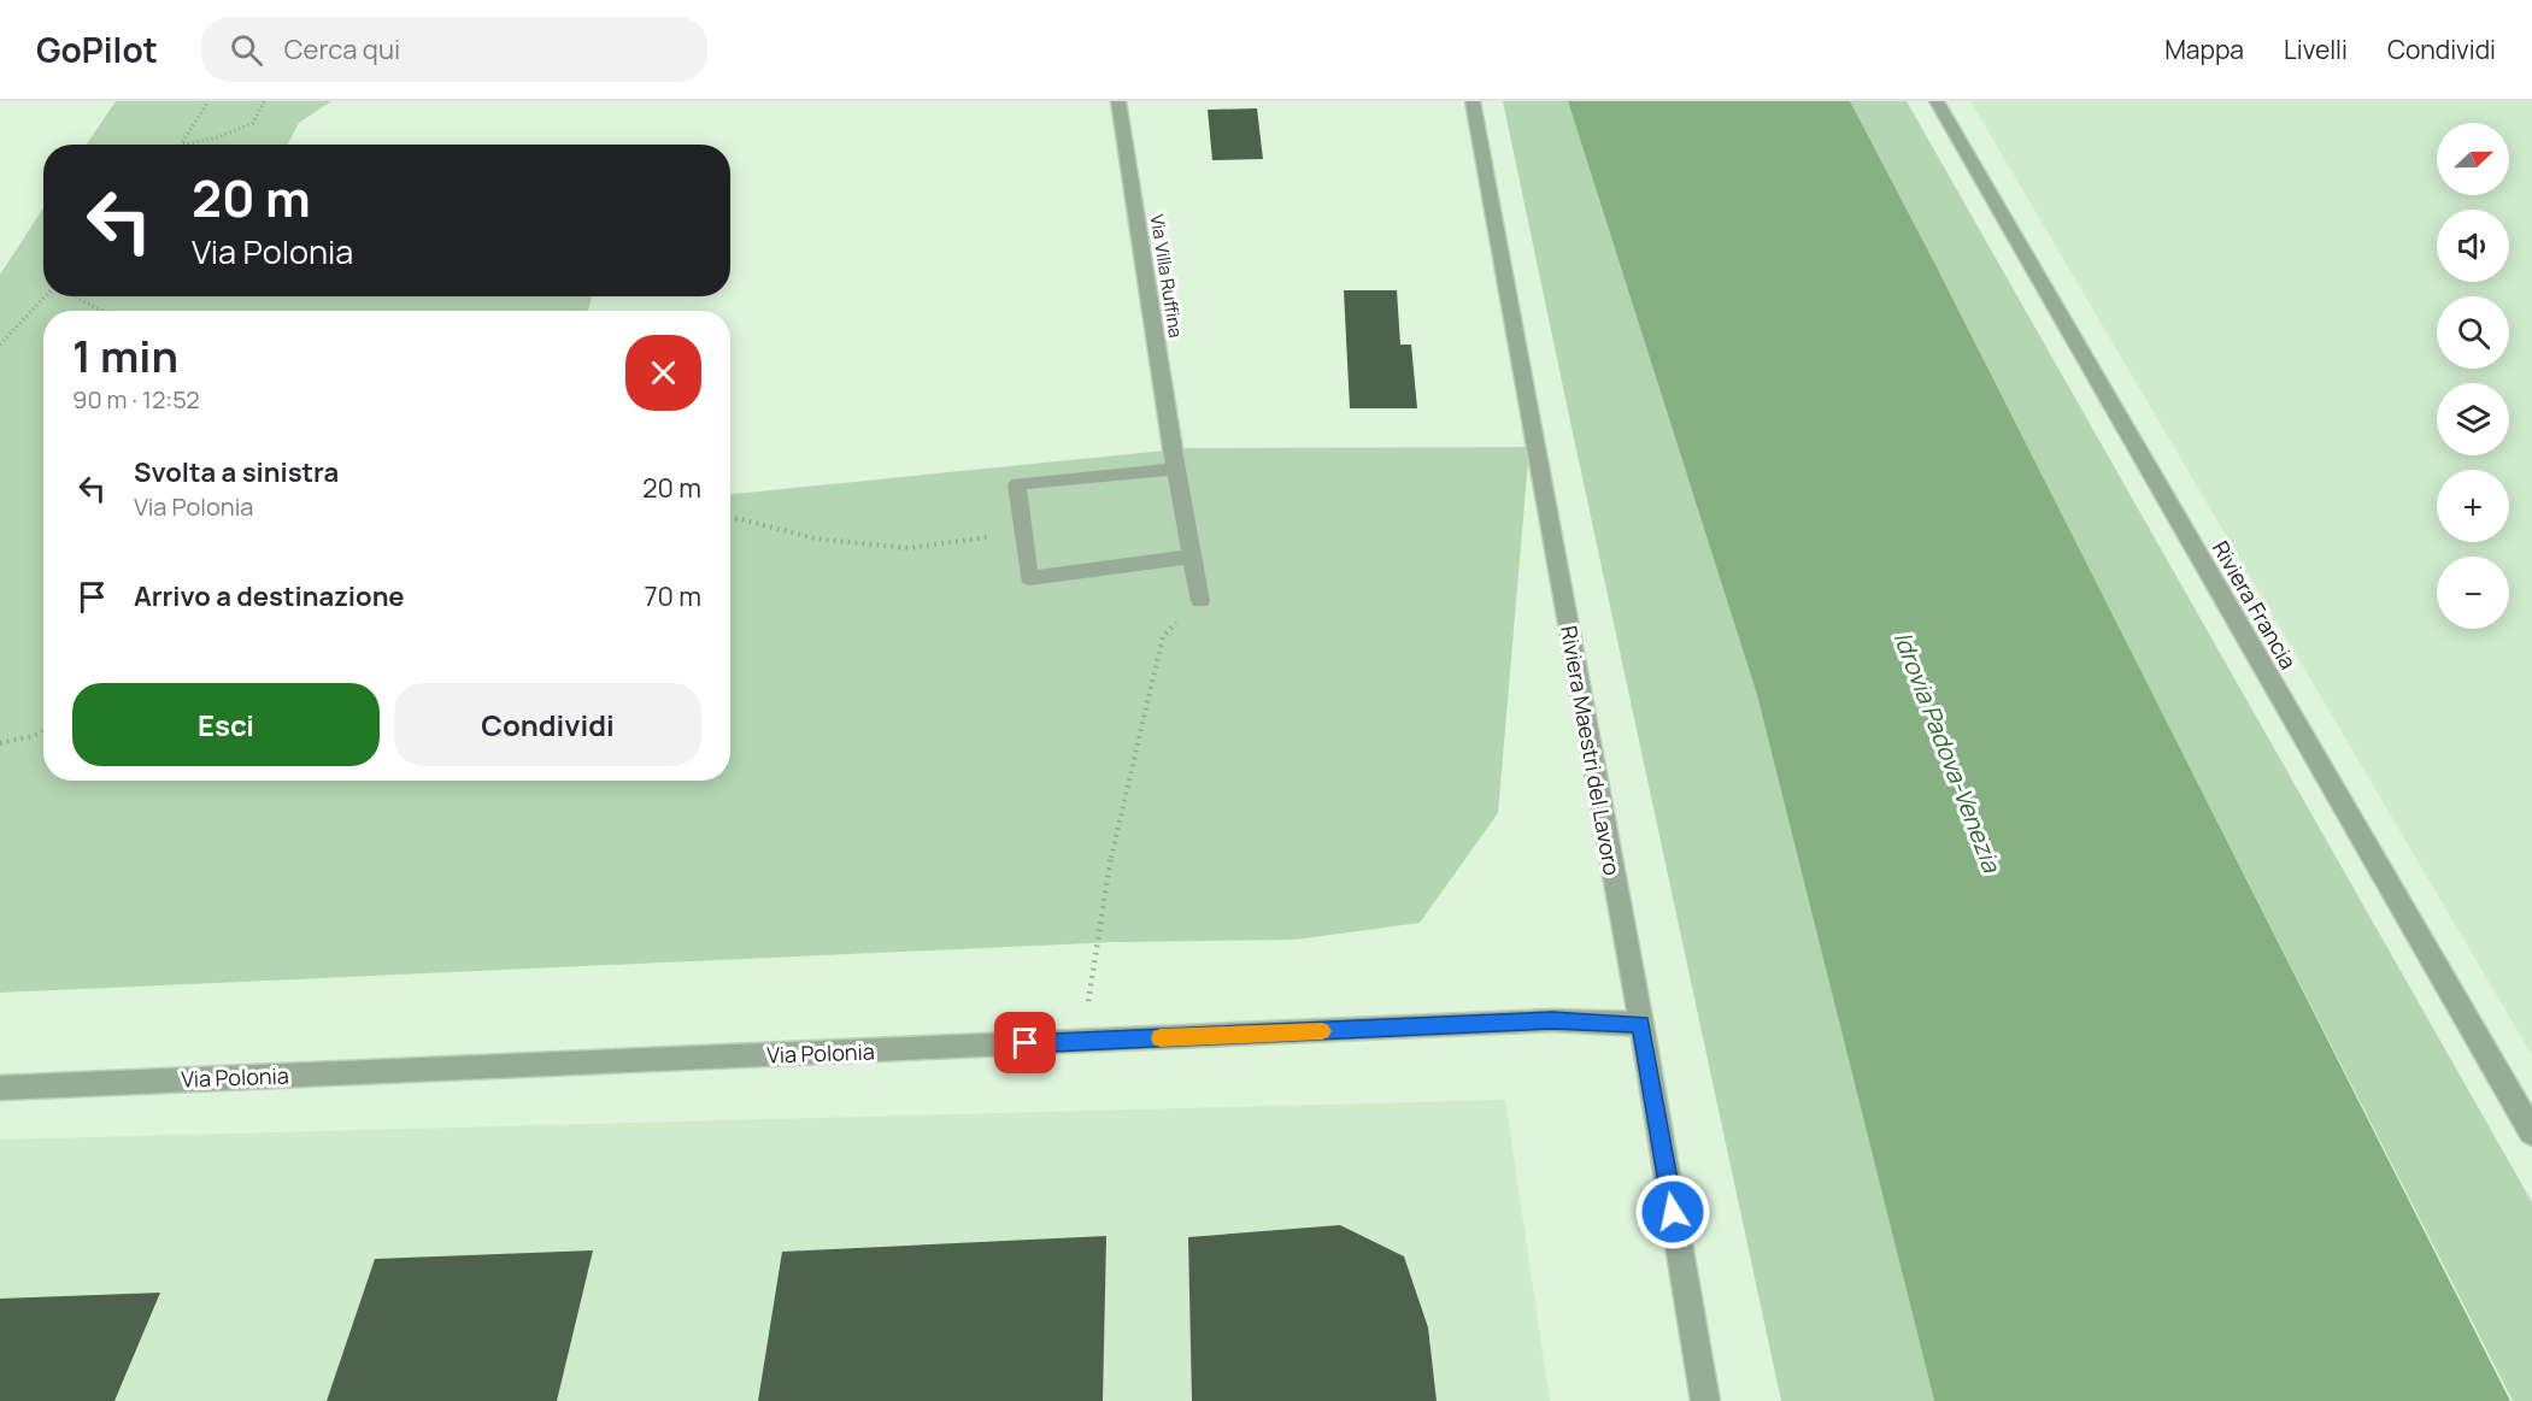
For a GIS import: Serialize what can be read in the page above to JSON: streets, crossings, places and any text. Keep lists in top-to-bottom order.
{
  "streets": {
    "street": [
      "Via Villa Ruffina",
      "Riviera Francia",
      "Riviera Maestri del Lavoro",
      "Via Polonia"
    ]
  },
  "crossings": [
    ["Riviera Maestri del Lavoro", "Via Polonia"]
  ],
  "water": ["Idrovia Padova-Venezia"],
  "north": "right",
  "page": {
    "header": "GoPilot",
    "search": "Cerca qui",
    "nav": ["Mappa", "Livelli", "Condividi"],
    "map_buttons": ["+", "−"],
    "turn": ["20 m", "Via Polonia"],
    "heading": ["1 min", "90 m · 12:52"],
    "list": [
      {
        "name": "Svolta a sinistra",
        "note": "Via Polonia",
        "value": "20 m"
      },
      {
        "name": "Arrivo a destinazione",
        "value": "70 m"
      }
    ],
    "buttons": ["Esci", "Condividi"]
  }
}
